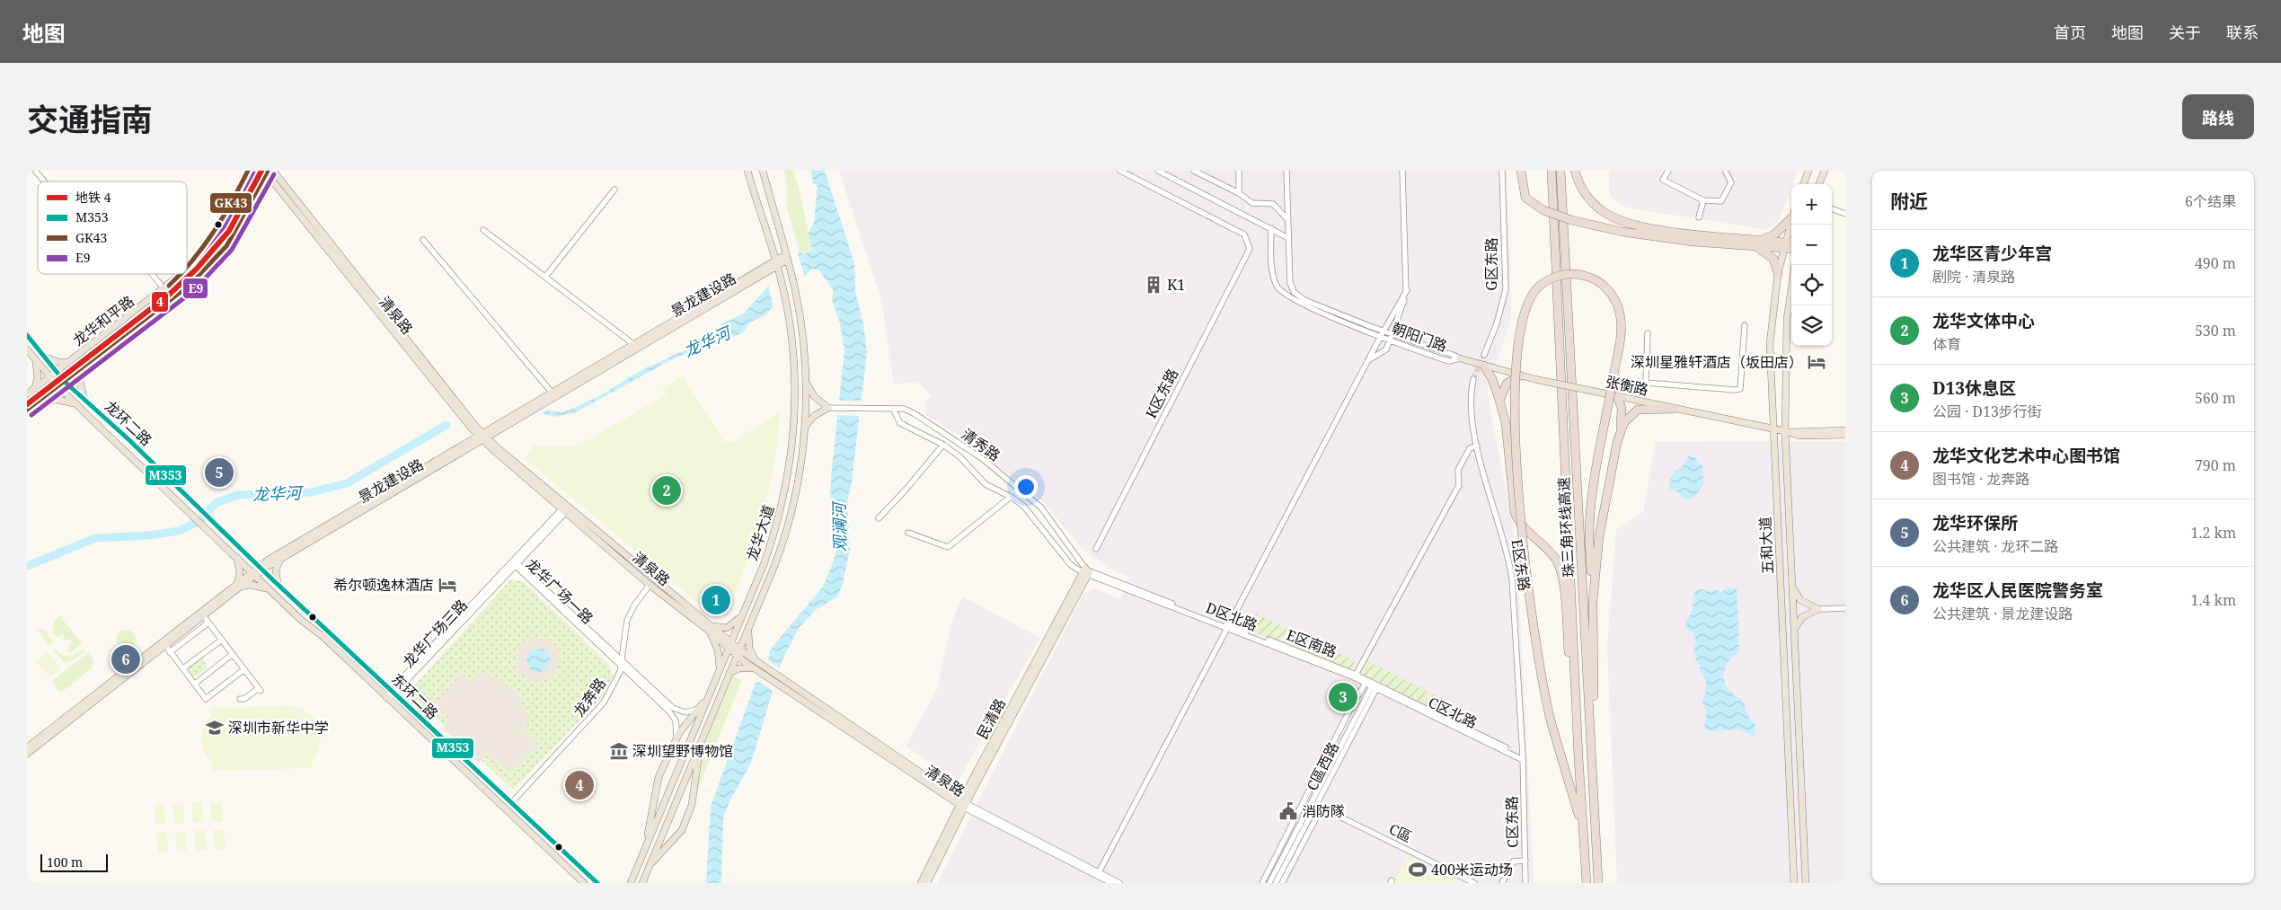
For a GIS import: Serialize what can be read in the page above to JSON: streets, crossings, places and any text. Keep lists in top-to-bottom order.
{
  "streets": {
    "highway": ["珠三角环线高速"],
    "main road": [
      "景龙建设路",
      "清泉路",
      "龙华和平路",
      "张衡路",
      "龙环二路",
      "龙华大道",
      "五和大道",
      "东环二路",
      "民清路"
    ],
    "street": [
      "G区东路",
      "朝阳门路",
      "K区东路",
      "清秀路",
      "E区东路",
      "龙华广场一路",
      "D区北路",
      "龙华广场三路",
      "E区南路",
      "龙奔路",
      "C区北路",
      "C區西路",
      "C区东路",
      "C區"
    ]
  },
  "crossings": [
    ["景龙建设路", "清泉路"],
    ["景龙建设路", "龙华大道"],
    ["景龙建设路", "东环二路"],
    ["清泉路", "龙华和平路"],
    ["清泉路", "龙华大道"],
    ["清泉路", "龙华广场一路"],
    ["清泉路", "龙华广场三路"],
    ["清泉路", "龙奔路"],
    ["清泉路", "民清路"],
    ["龙华和平路", "龙环二路"],
    ["朝阳门路", "张衡路"],
    ["张衡路", "五和大道"],
    ["龙环二路", "东环二路"],
    ["清秀路", "D区北路"],
    ["清秀路", "民清路"],
    ["龙华大道", "龙华广场一路"],
    ["龙华大道", "龙奔路"],
    ["E区东路", "C区北路"],
    ["E区东路", "C区东路"],
    ["龙华广场一路", "龙华广场三路"],
    ["龙华广场一路", "龙奔路"],
    ["D区北路", "E区南路"],
    ["D区北路", "民清路"],
    ["龙华广场三路", "东环二路"],
    ["E区南路", "C区北路"],
    ["E区南路", "C區西路"],
    ["东环二路", "龙奔路"],
    ["C区北路", "C區西路"],
    ["C区北路", "C区东路"],
    ["C區西路", "C區"]
  ],
  "water": ["龙华河", "观澜河"],
  "places": {
    "building": ["K1"],
    "hotel": ["深圳星雅轩酒店（坂田店）", "希尔顿逸林酒店"],
    "school or university": ["深圳市新华中学"],
    "museum": ["深圳望野博物馆"],
    "public building": ["消防隊"],
    "sports": ["400米运动场"]
  },
  "lines": [
    "metro line 4",
    "transit line GK43",
    "transit line E9",
    "transit line M353"
  ],
  "legend": [
    "地铁 4",
    "M353",
    "GK43",
    "E9"
  ],
  "scale_bar": "100 m",
  "page": {
    "header": "地图",
    "nav": [
      "首页",
      "地图",
      "关于",
      "联系"
    ],
    "title": "交通指南",
    "buttons": "路线",
    "heading": ["附近", "6个结果"],
    "map_buttons": ["+", "−"],
    "list": [
      {
        "mark": "1",
        "name": "龙华区青少年宫",
        "note": "剧院 · 清泉路",
        "value": "490 m"
      },
      {
        "mark": "2",
        "name": "龙华文体中心",
        "note": "体育",
        "value": "530 m"
      },
      {
        "mark": "3",
        "name": "D13休息区",
        "note": "公园 · D13步行街",
        "value": "560 m"
      },
      {
        "mark": "4",
        "name": "龙华文化艺术中心图书馆",
        "note": "图书馆 · 龙奔路",
        "value": "790 m"
      },
      {
        "mark": "5",
        "name": "龙华环保所",
        "note": "公共建筑 · 龙环二路",
        "value": "1.2 km"
      },
      {
        "mark": "6",
        "name": "龙华区人民医院警务室",
        "note": "公共建筑 · 景龙建设路",
        "value": "1.4 km"
      }
    ],
    "pins": [
      "5",
      "2",
      "1",
      "6",
      "3",
      "4"
    ],
    "scale": "100 m"
  }
}
